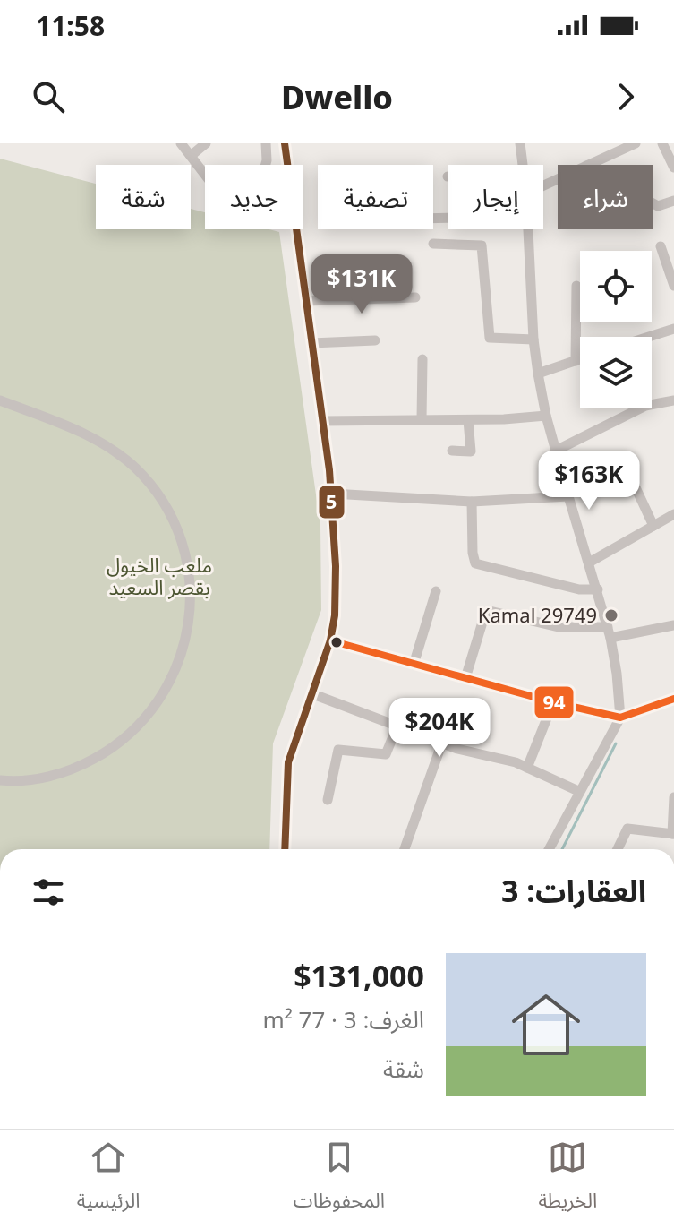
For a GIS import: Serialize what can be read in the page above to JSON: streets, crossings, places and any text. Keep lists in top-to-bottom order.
{
  "parks": ["ملعب الخيول بقصر السعيد"],
  "places": ["Kamal 29749"],
  "lines": ["transit line 5", "transit line 94"],
  "page": {
    "status": "11:58",
    "header": "Dwello",
    "chip": [
      "شراء",
      "إيجار",
      "تصفية",
      "جديد",
      "شقة"
    ],
    "price": ["$131K", "$163K", "$204K"],
    "heading": "العقارات: 3",
    "list": [
      {
        "name": "$131,000",
        "note": "الغرف: 3 · 77 m² · شقة"
      }
    ],
    "tabs": ["الخريطة", "المحفوظات", "الرئيسية"]
  }
}
